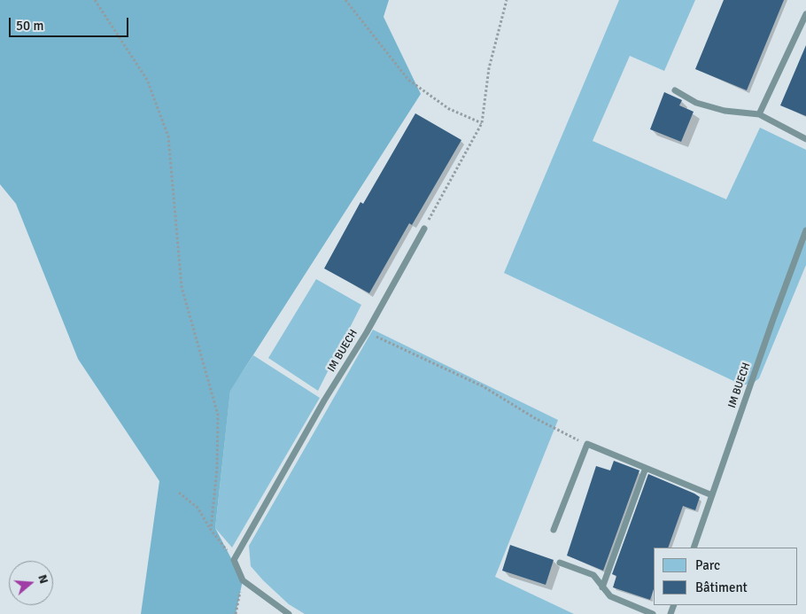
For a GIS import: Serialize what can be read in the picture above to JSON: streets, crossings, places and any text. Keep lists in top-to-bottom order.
{
  "streets": {
    "lane": ["IM BUECH"]
  },
  "legend": ["Parc", "Bâtiment"],
  "scale_bar": "50 m",
  "north": "right"
}
